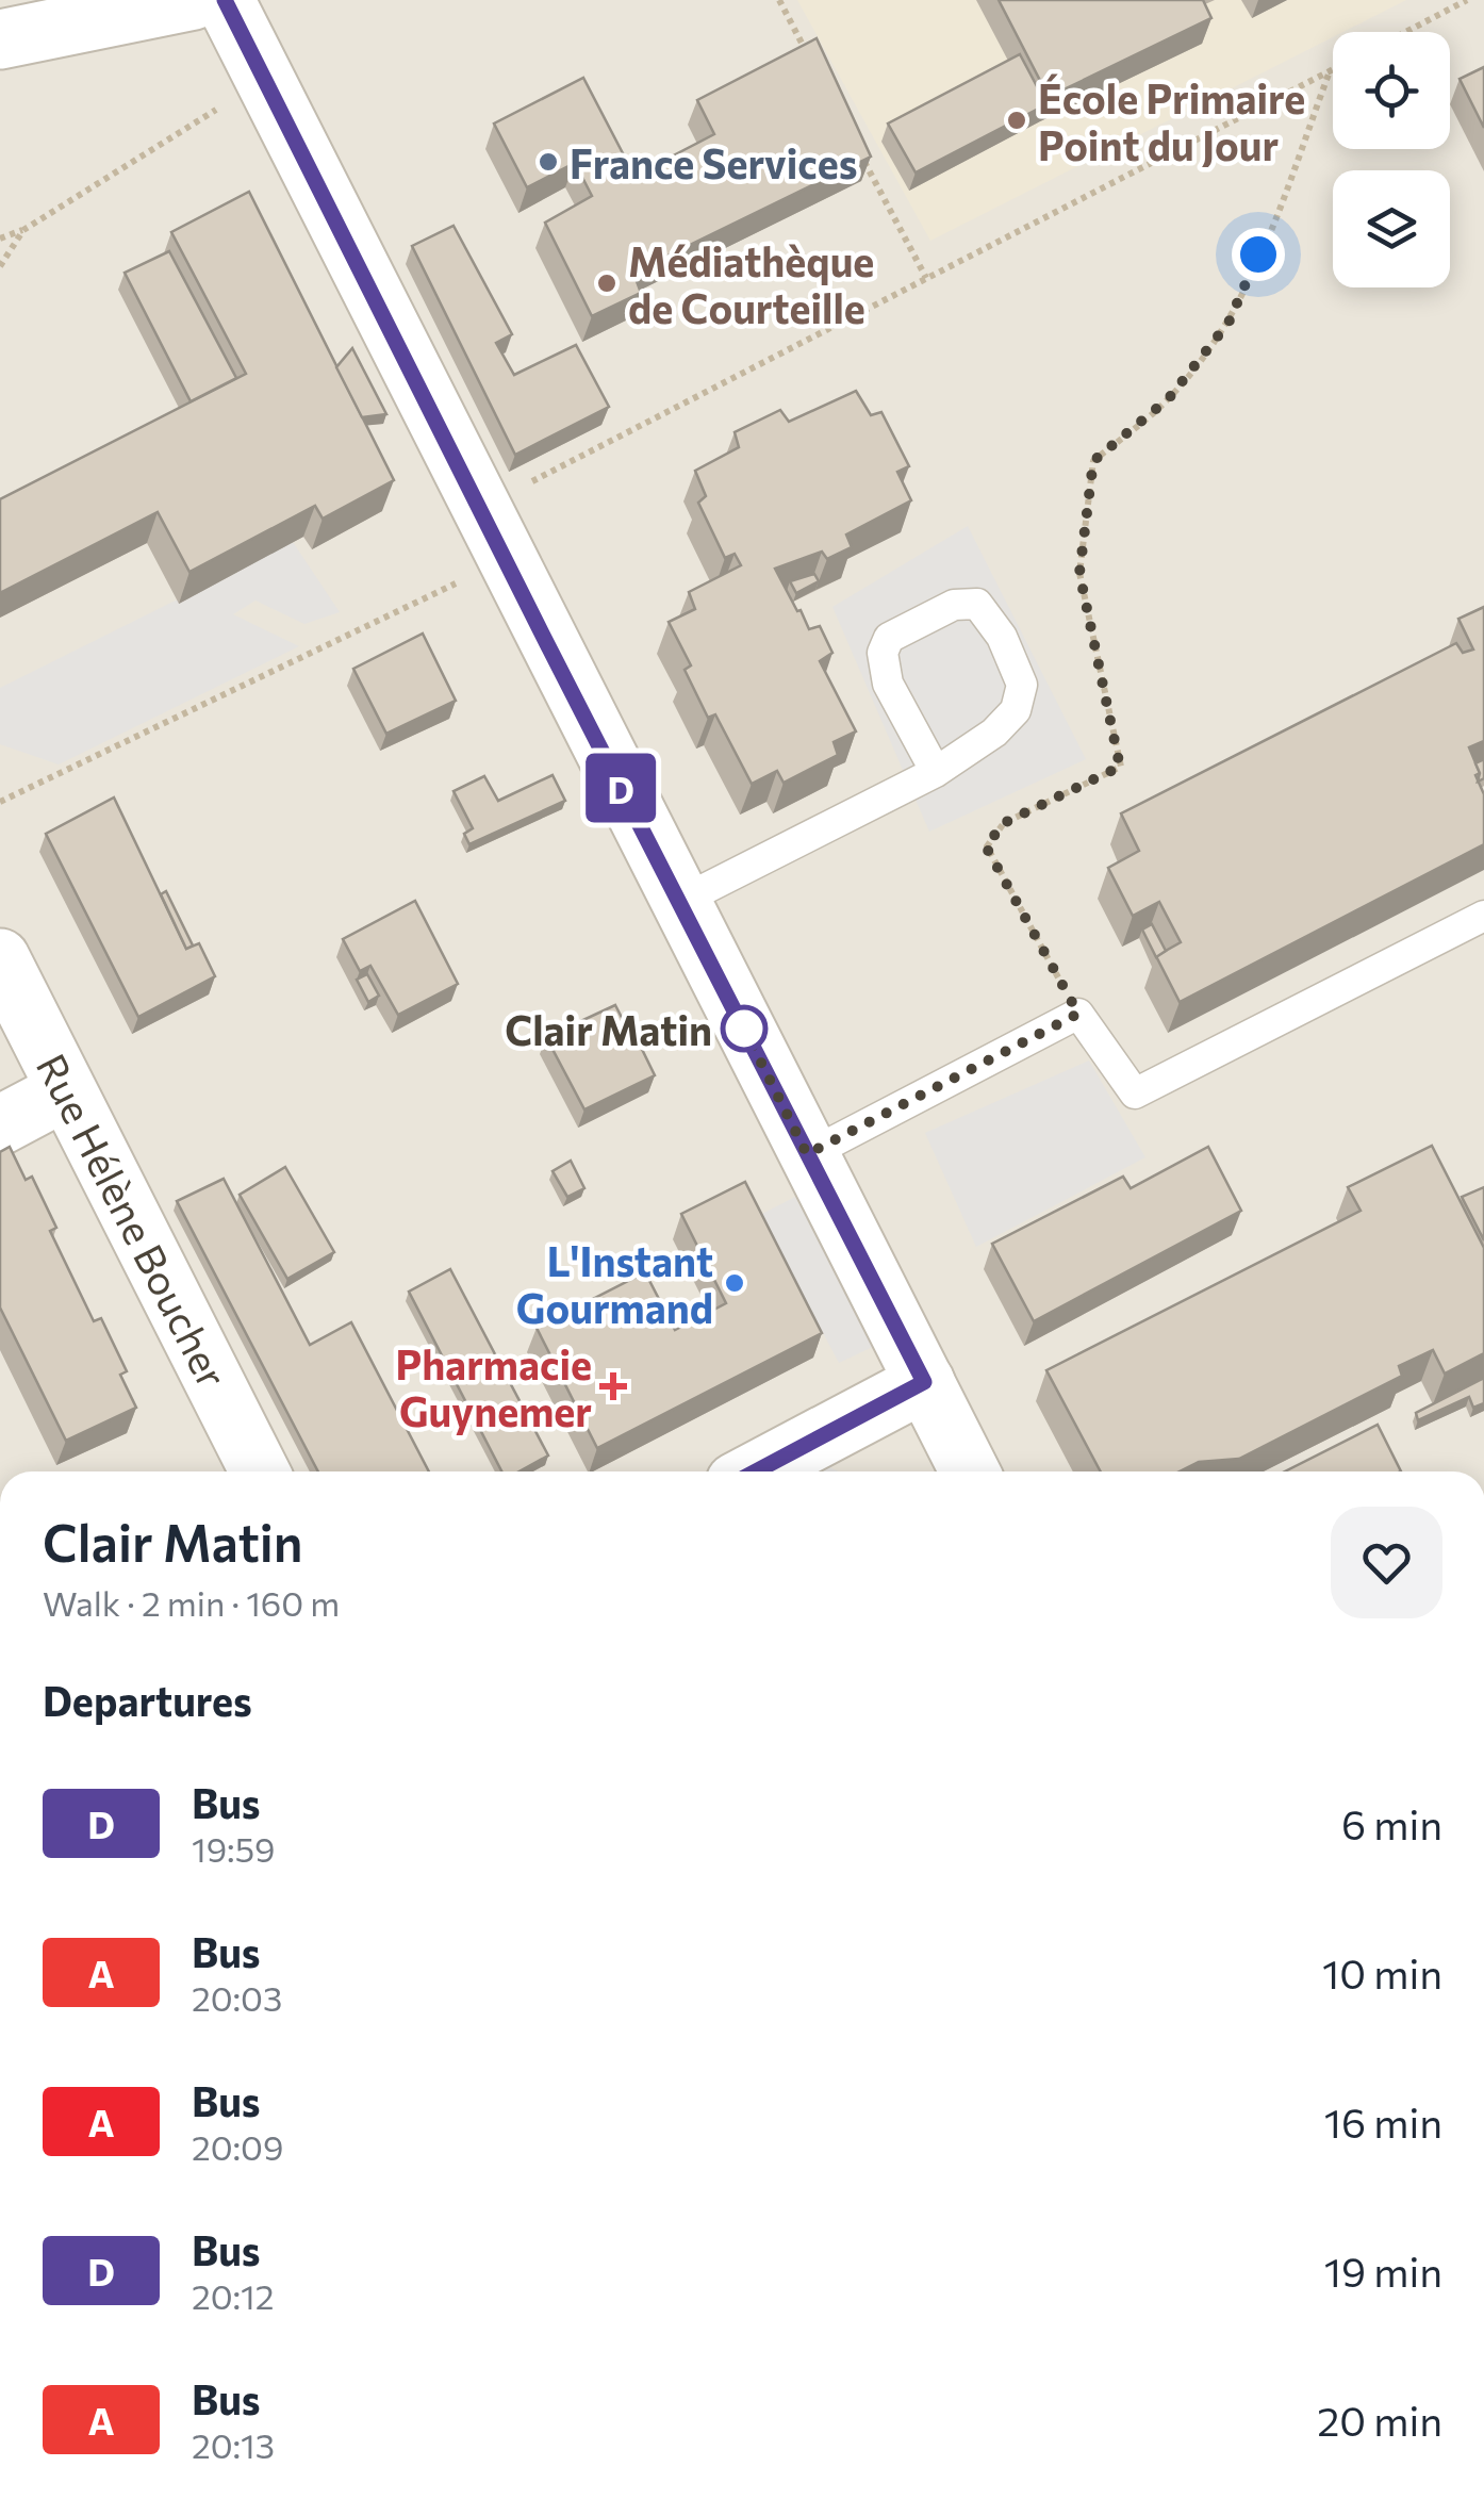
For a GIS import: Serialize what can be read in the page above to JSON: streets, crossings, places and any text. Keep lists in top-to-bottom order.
{
  "streets": {
    "street": ["Rue Hélène Boucher"]
  },
  "places": {
    "other": [
      "École Primaire Point du Jour",
      "France Services",
      "Médiathèque de Courteille",
      "Clair Matin",
      "L'Instant Gourmand"
    ],
    "health": ["Pharmacie Guynemer"]
  },
  "lines": ["bus line D"],
  "page": {
    "on_map": "D",
    "heading": [
      ["Clair Matin", "Walk · 2 min · 160 m"],
      "Departures"
    ],
    "list": [
      {
        "mark": "D",
        "name": "Bus",
        "note": "19:59",
        "value": "6 min"
      },
      {
        "mark": "A",
        "name": "Bus",
        "note": "20:03",
        "value": "10 min"
      },
      {
        "mark": "A",
        "name": "Bus",
        "note": "20:09",
        "value": "16 min"
      },
      {
        "mark": "D",
        "name": "Bus",
        "note": "20:12",
        "value": "19 min"
      },
      {
        "mark": "A",
        "name": "Bus",
        "note": "20:13",
        "value": "20 min"
      }
    ]
  }
}
